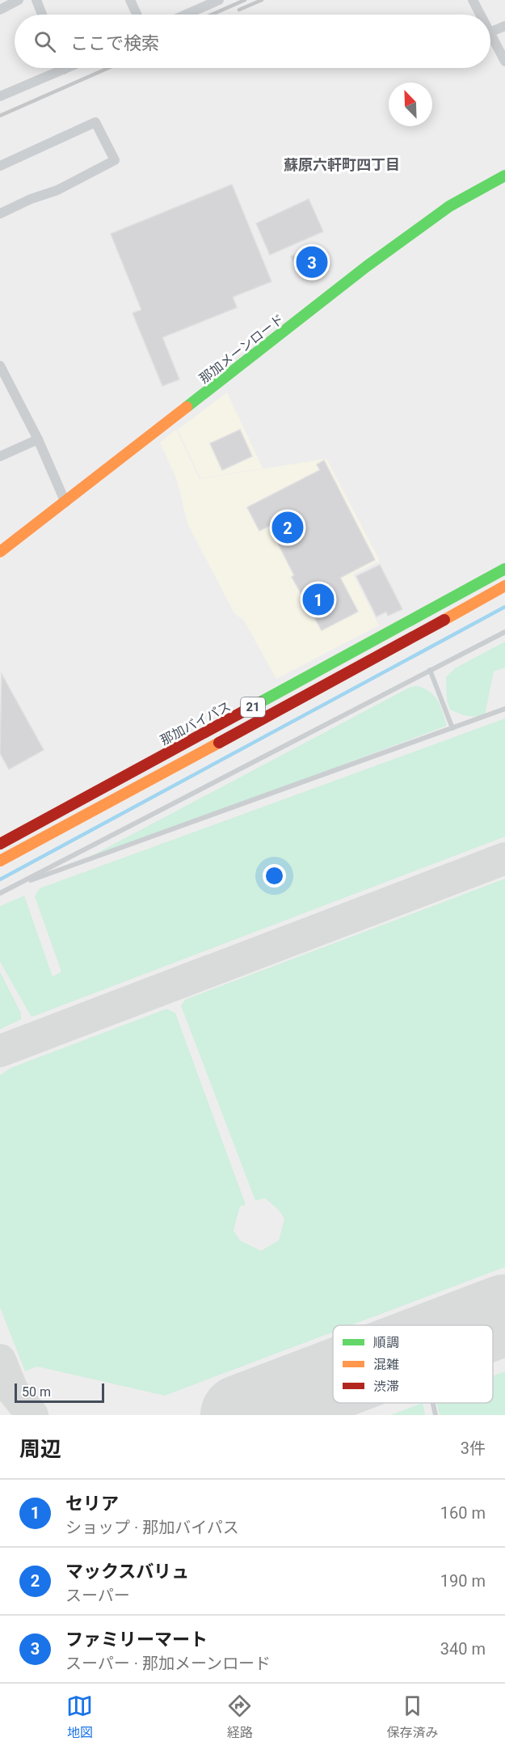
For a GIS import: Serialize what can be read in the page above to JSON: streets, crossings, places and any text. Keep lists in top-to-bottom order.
{
  "streets": {
    "main road": ["那加メーンロード", "21", "那加バイパス"]
  },
  "districts": ["蘇原六軒町四丁目"],
  "legend": ["順調", "混雑", "渋滞"],
  "scale_bar": "50 m",
  "north": "top left",
  "page": {
    "search": "ここで検索",
    "pins": ["3", "2", "1"],
    "scale": "50 m",
    "heading": ["周辺", "3件"],
    "list": [
      {
        "mark": "1",
        "name": "セリア",
        "note": "ショップ · 那加バイパス",
        "value": "160 m"
      },
      {
        "mark": "2",
        "name": "マックスバリュ",
        "note": "スーパー",
        "value": "190 m"
      },
      {
        "mark": "3",
        "name": "ファミリーマート",
        "note": "スーパー · 那加メーンロード",
        "value": "340 m"
      }
    ],
    "nav": ["地図", "経路", "保存済み"]
  }
}
